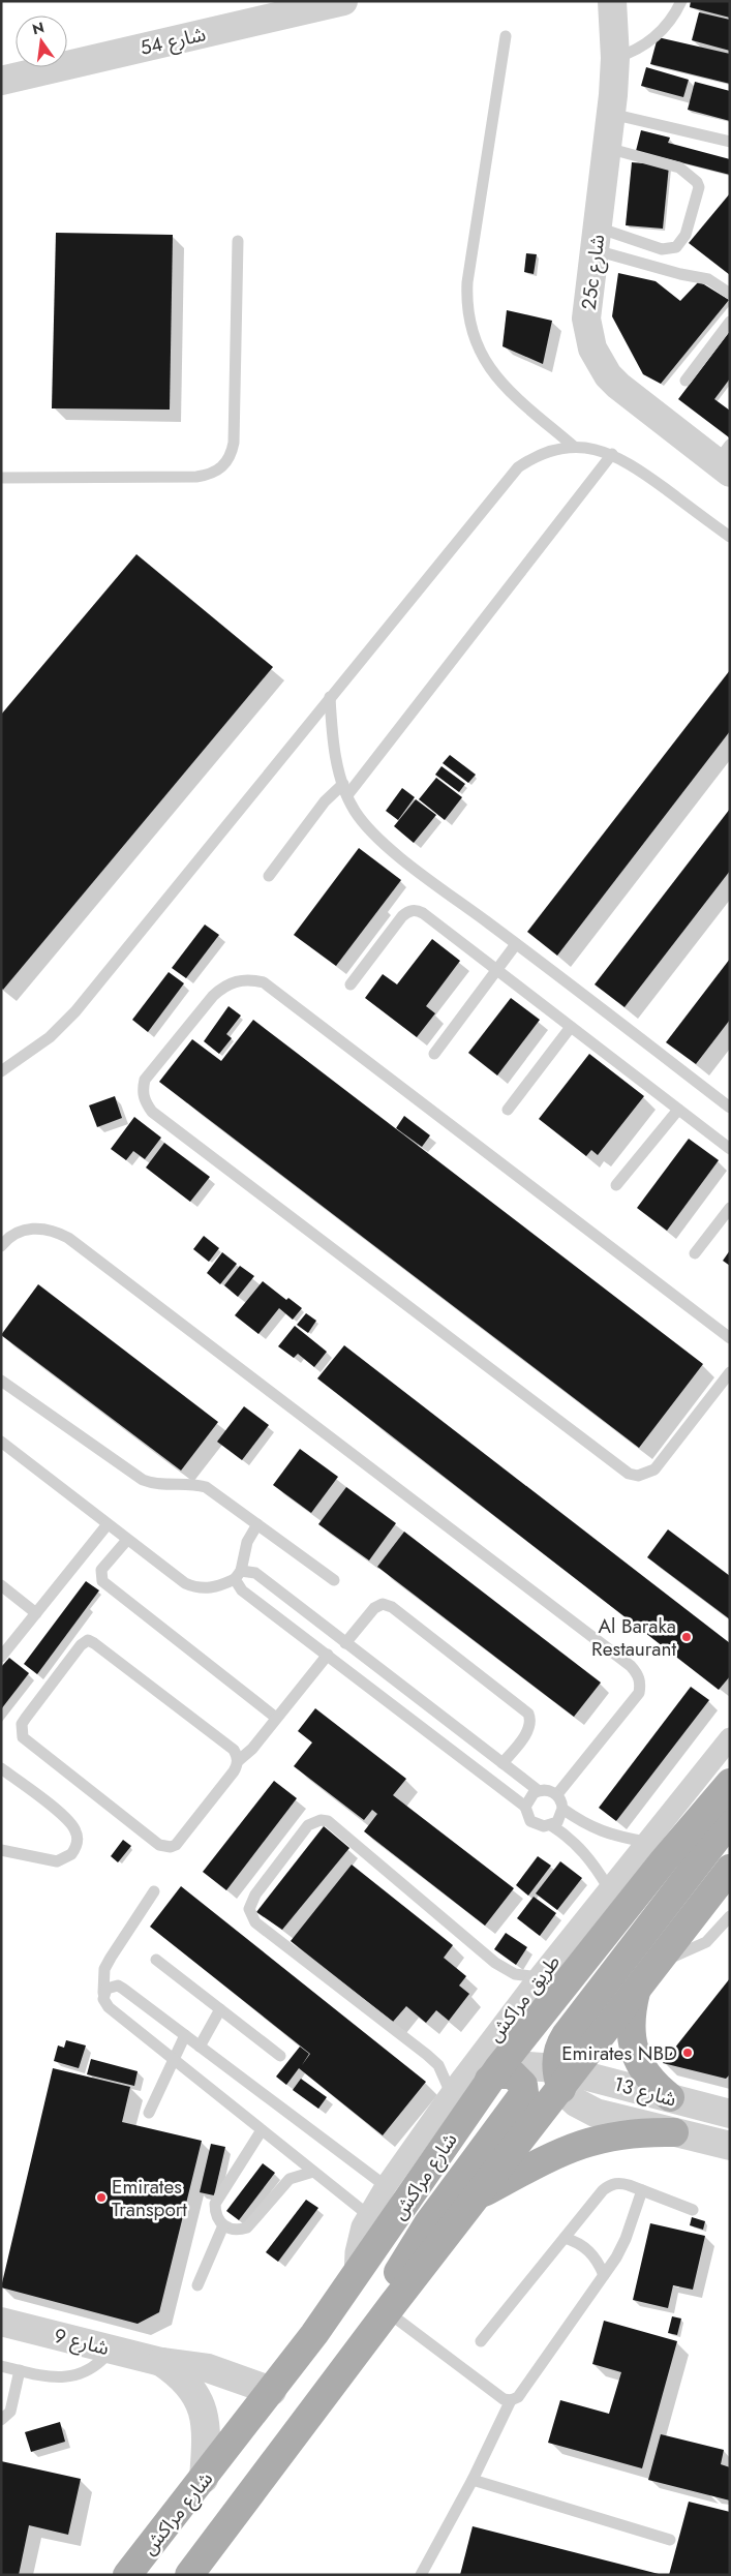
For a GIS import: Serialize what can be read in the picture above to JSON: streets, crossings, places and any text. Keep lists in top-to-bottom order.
{
  "streets": {
    "main road": ["شارع مراكش"],
    "street": [
      "شارع 54",
      "25c شارع",
      "طريق مراكش",
      "شارع 13",
      "شارع 9"
    ]
  },
  "crossings": [
    ["طريق مراكش", "شارع مراكش"],
    ["شارع 13", "شارع مراكش"],
    ["شارع مراكش", "شارع 9"]
  ],
  "places": ["Al Baraka Restaurant", "Emirates NBD", "Emirates Transport"],
  "north": "top"
}
